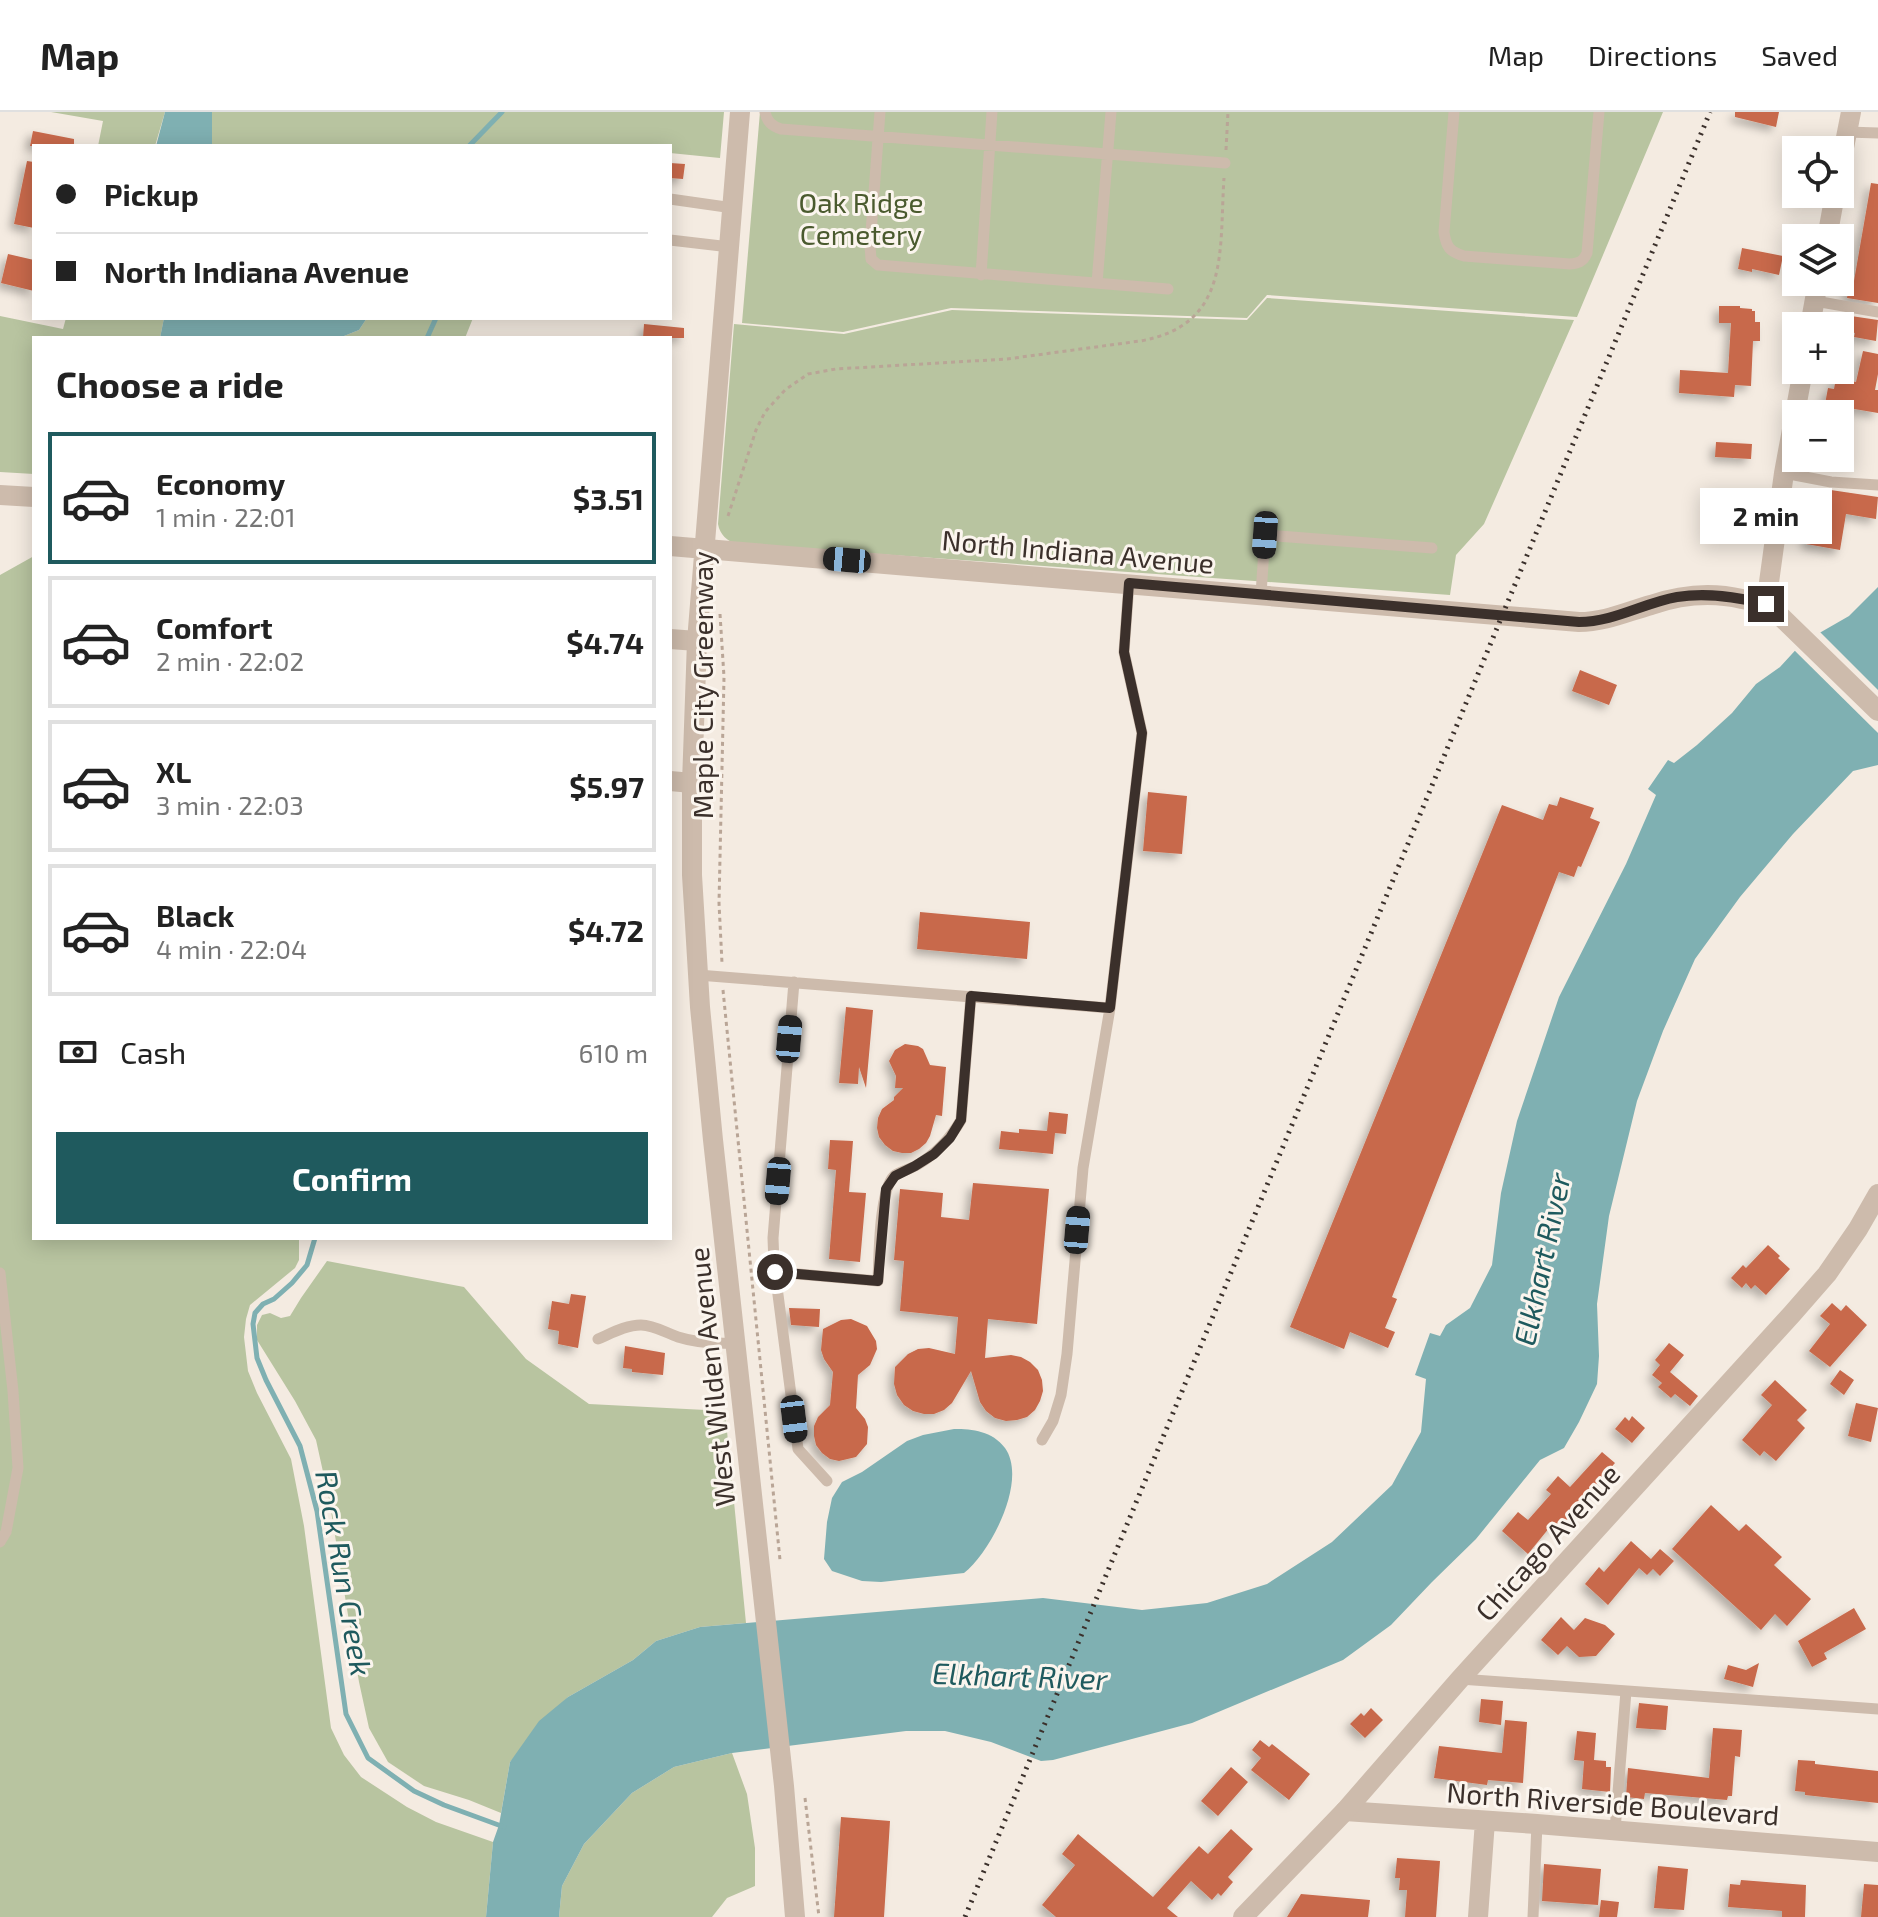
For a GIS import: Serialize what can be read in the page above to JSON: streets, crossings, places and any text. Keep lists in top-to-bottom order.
{
  "streets": {
    "street": [
      "North Indiana Avenue",
      "West Wilden Avenue",
      "Chicago Avenue",
      "North Riverside Boulevard"
    ],
    "path": ["Maple City Greenway"]
  },
  "crossings": [
    ["North Indiana Avenue", "Maple City Greenway"],
    ["North Indiana Avenue", "West Wilden Avenue"],
    ["Maple City Greenway", "West Wilden Avenue"],
    ["Chicago Avenue", "North Riverside Boulevard"]
  ],
  "water": ["Elkhart River", "Rock Run Creek"],
  "parks": ["Oak Ridge Cemetery"],
  "page": {
    "header": "Map",
    "nav": ["Map", "Directions", "Saved"],
    "map_buttons": ["+", "−"],
    "banner": ["Pickup", "North Indiana Avenue"],
    "heading": "Choose a ride",
    "list": [
      {
        "name": "Economy",
        "note": "1 min · 22:01",
        "value": "$3.51"
      },
      {
        "name": "Comfort",
        "note": "2 min · 22:02",
        "value": "$4.74"
      },
      {
        "name": "XL",
        "note": "3 min · 22:03",
        "value": "$5.97"
      },
      {
        "name": "Black",
        "note": "4 min · 22:04",
        "value": "$4.72"
      }
    ],
    "bubble": "2 min",
    "pay": ["Cash", "610 m"],
    "buttons": "Confirm"
  }
}
